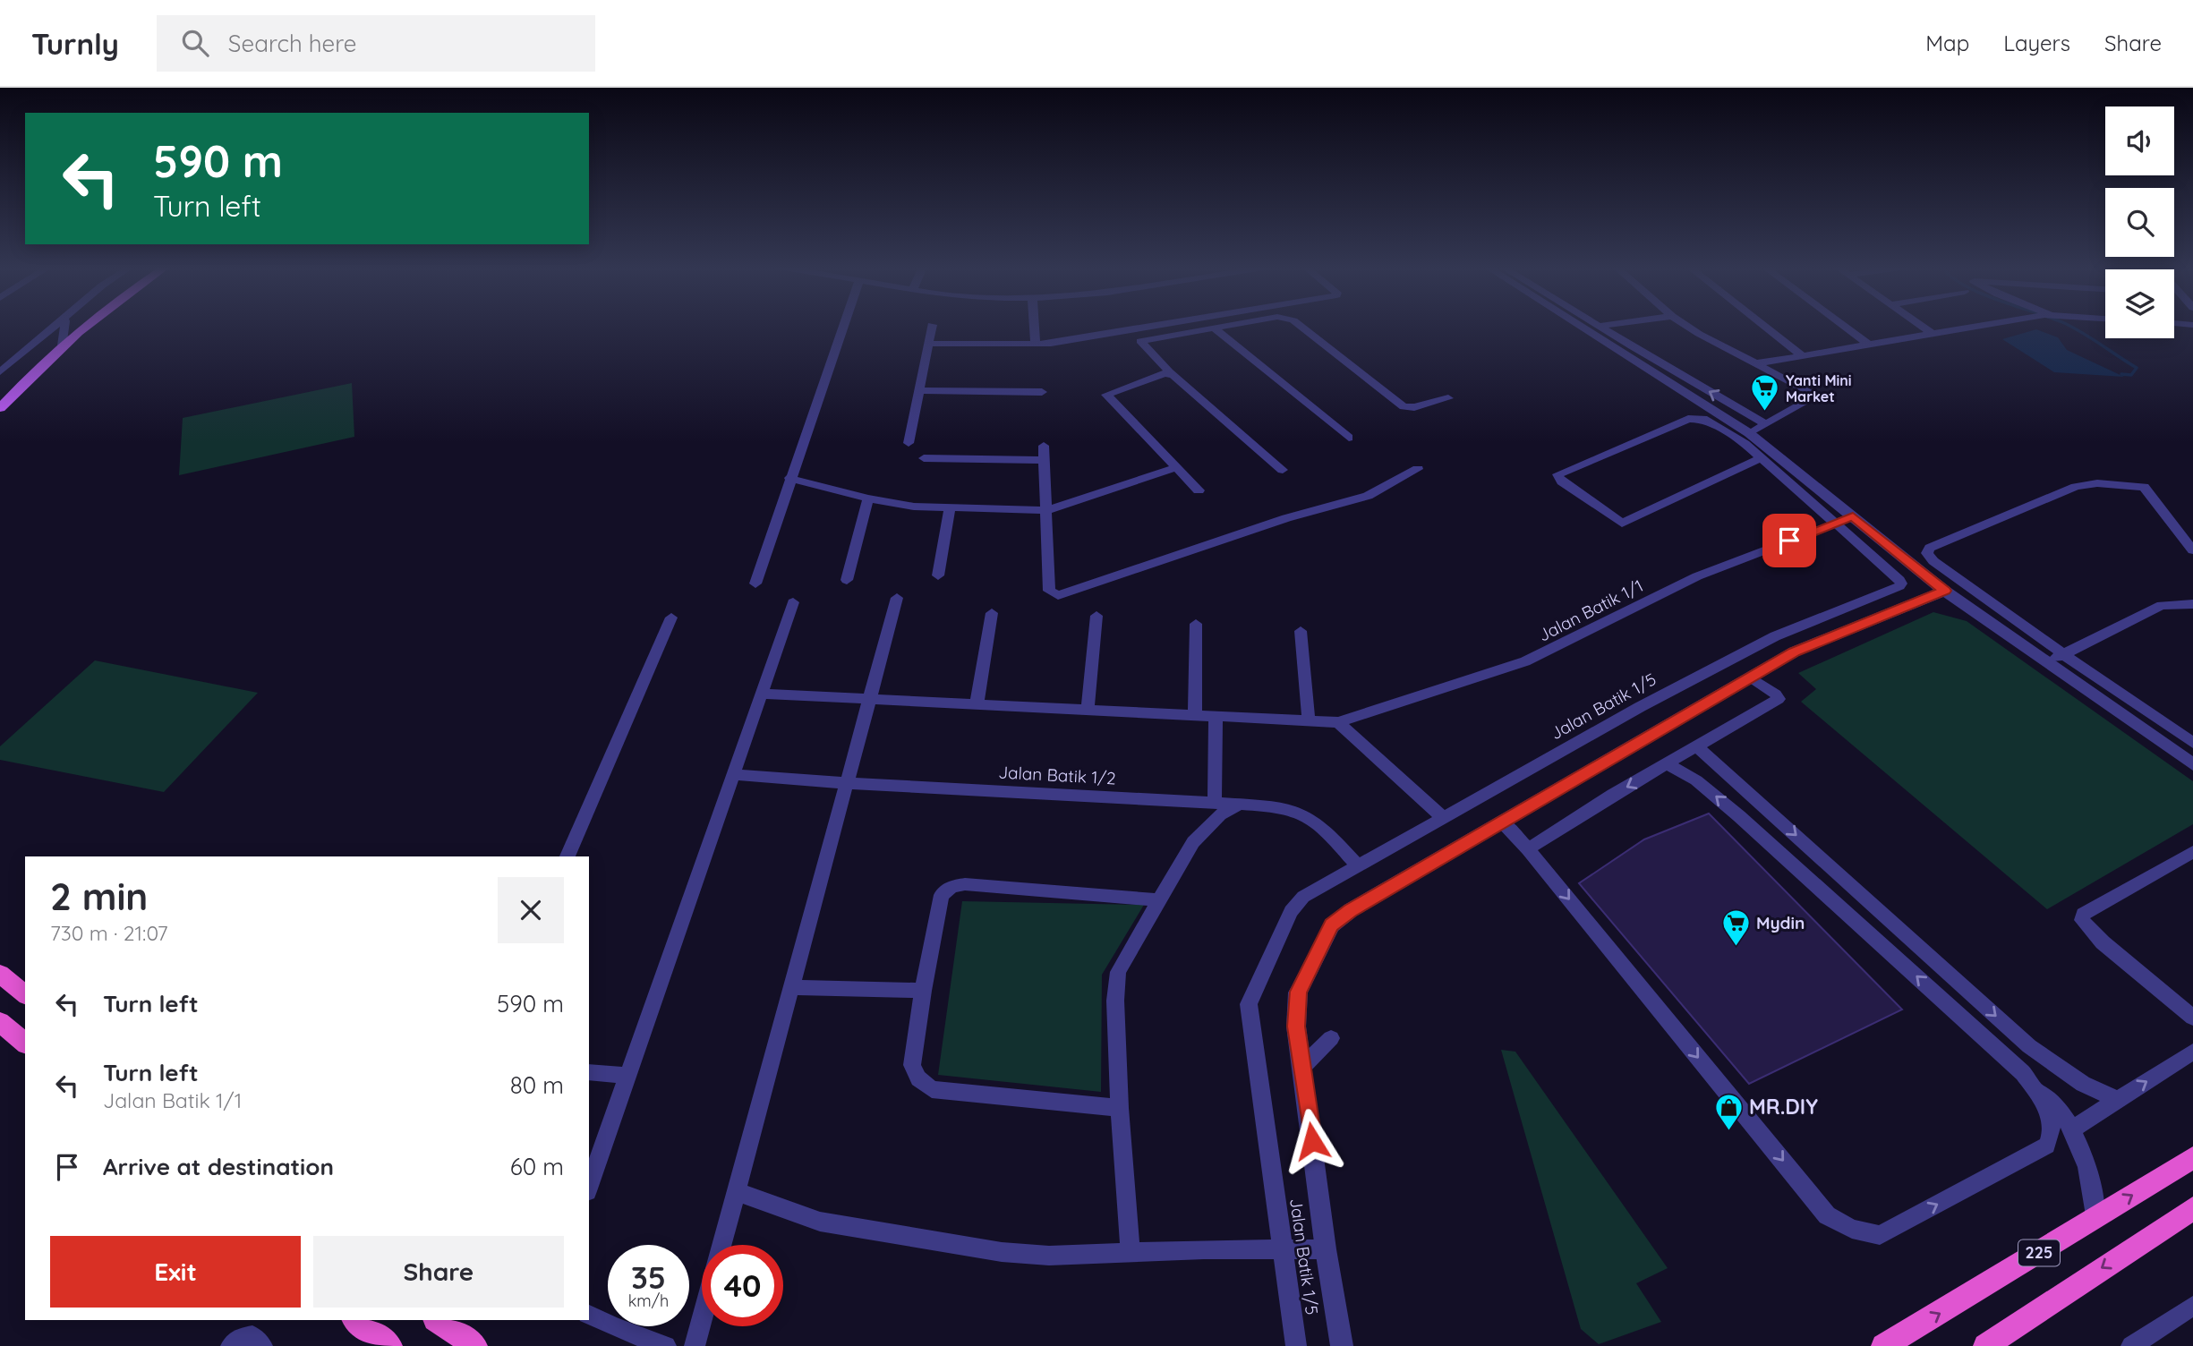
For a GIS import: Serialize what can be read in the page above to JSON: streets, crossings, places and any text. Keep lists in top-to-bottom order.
{
  "streets": {
    "highway": ["225"],
    "street": ["Jalan Batik 1/1", "Jalan Batik 1/5", "Jalan Batik 1/2"]
  },
  "crossings": [
    ["Jalan Batik 1/1", "Jalan Batik 1/5"],
    ["Jalan Batik 1/5", "Jalan Batik 1/2"]
  ],
  "places": {
    "supermarket": ["Yanti Mini Market", "Mydin"],
    "shop": ["MR.DIY"]
  },
  "page": {
    "header": "Turnly",
    "search": "Search here",
    "nav": ["Map", "Layers", "Share"],
    "turn": ["590 m", "Turn left"],
    "heading": ["2 min", "730 m · 21:07"],
    "list": [
      {
        "name": "Turn left",
        "value": "590 m"
      },
      {
        "name": "Turn left",
        "note": "Jalan Batik 1/1",
        "value": "80 m"
      },
      {
        "name": "Arrive at destination",
        "value": "60 m"
      }
    ],
    "buttons": ["Exit", "Share"],
    "speed": "35 km/h",
    "limit": "40"
  }
}
